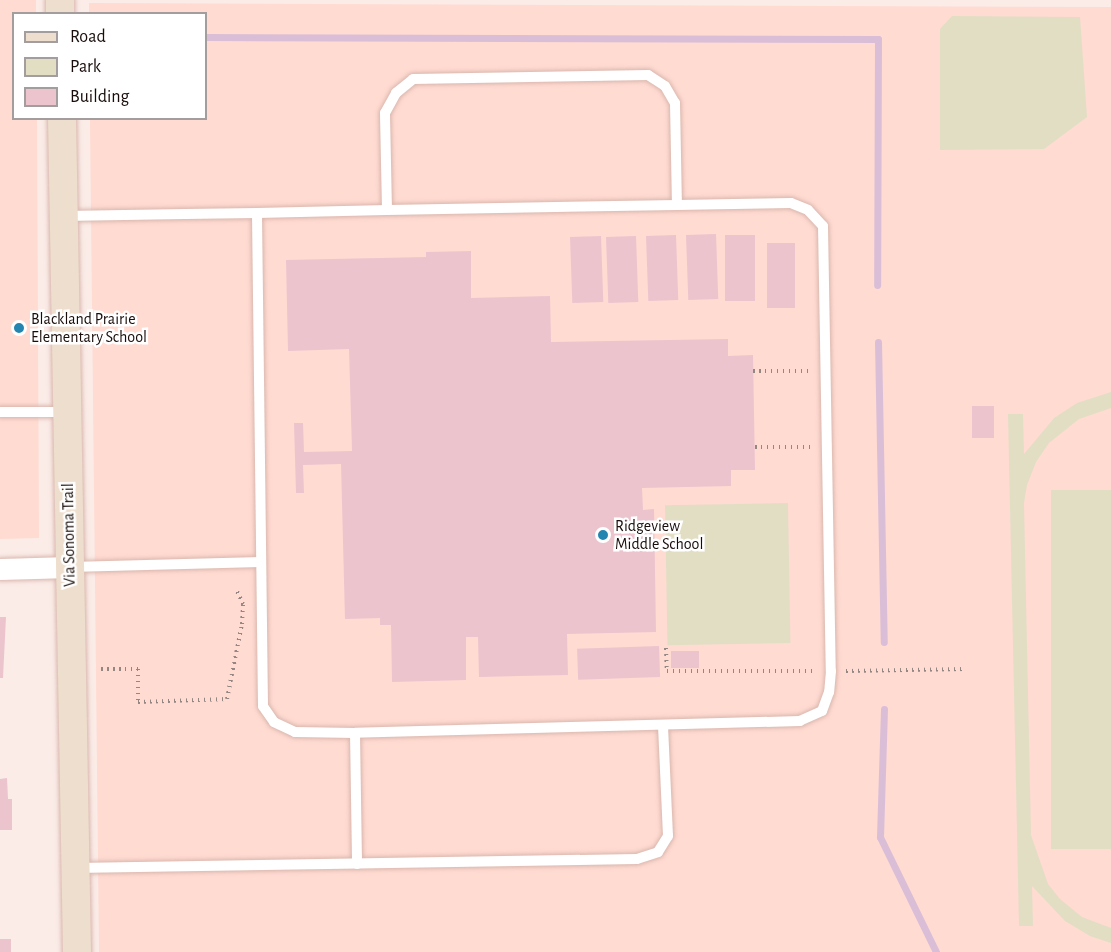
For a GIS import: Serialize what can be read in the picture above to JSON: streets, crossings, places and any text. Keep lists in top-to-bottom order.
{
  "streets": {
    "street": ["Via Sonoma Trail"]
  },
  "places": ["Blackland Prairie Elementary School", "Ridgeview Middle School"],
  "legend": ["Road", "Park", "Building"]
}
